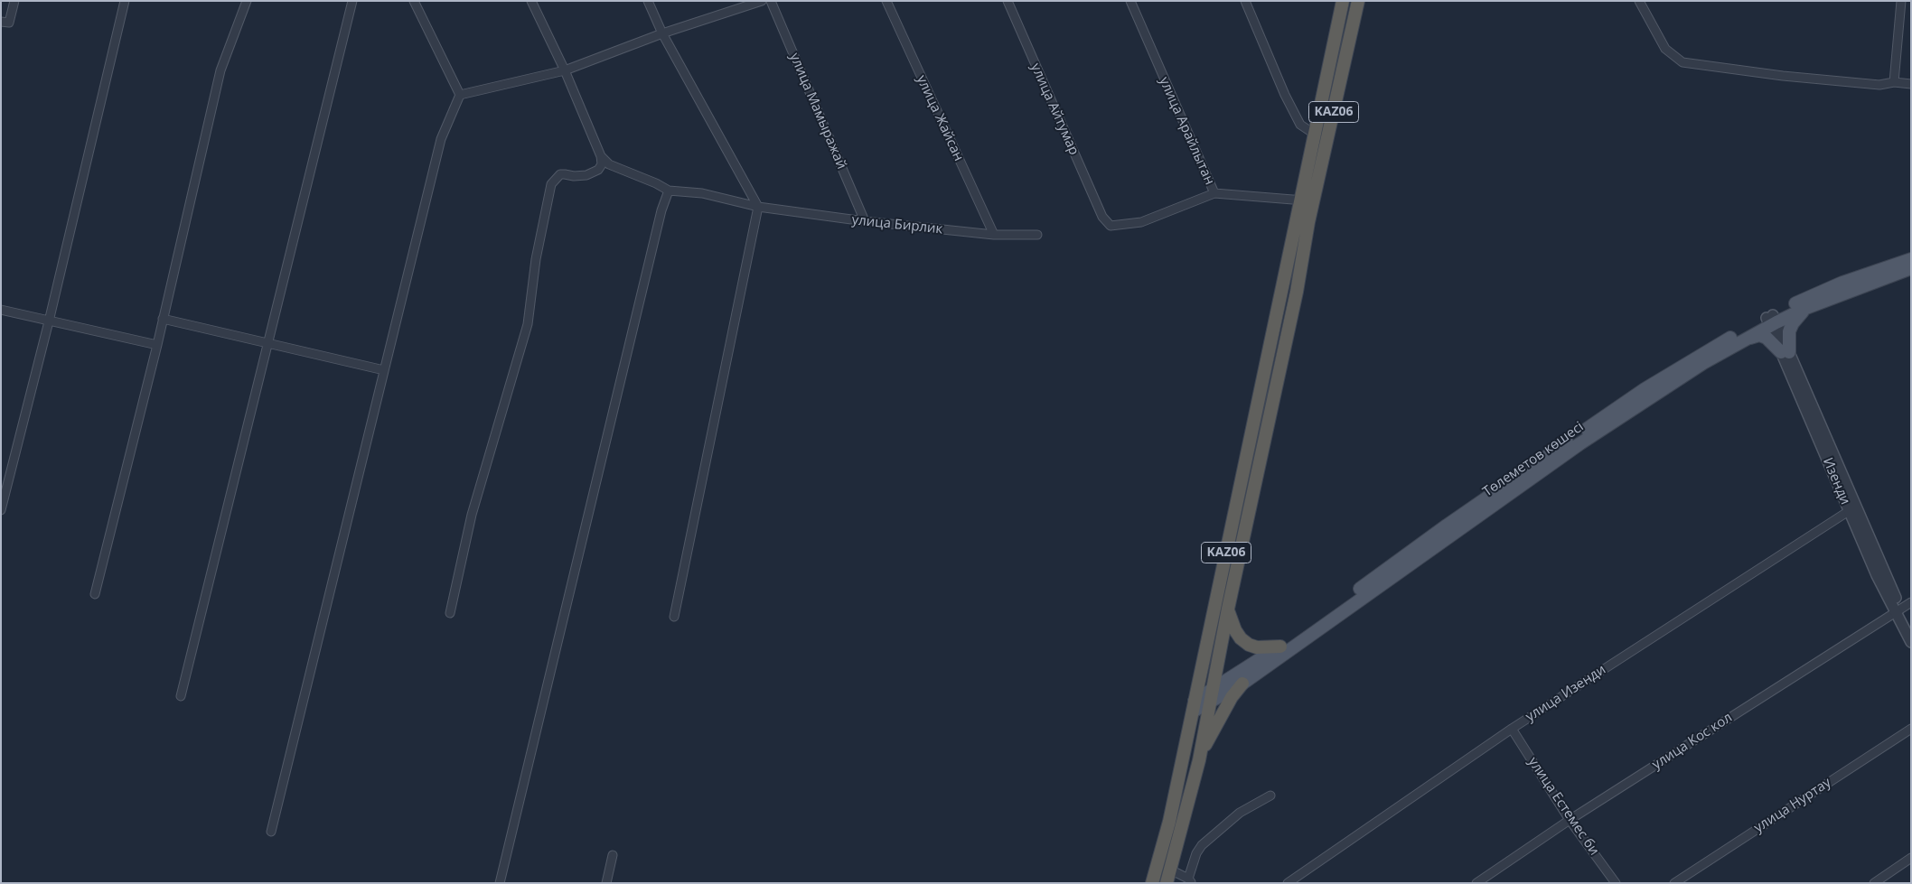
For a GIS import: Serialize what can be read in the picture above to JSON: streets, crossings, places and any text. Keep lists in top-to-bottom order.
{
  "streets": {
    "highway": ["KАZ06"],
    "main road": ["Төлеметов көшесі"],
    "street": [
      "улица Айтумар",
      "улица Мамыражай",
      "улица Жайсан",
      "улица Арайлытан",
      "улица Бирлик",
      "Изенди",
      "улица Изенди",
      "улица Кос кол",
      "улица Нуртау",
      "улица Естемес би"
    ]
  },
  "crossings": [
    ["улица Айтумар", "улица Арайлытан"],
    ["улица Мамыражай", "улица Бирлик"],
    ["KАZ06", "улица Арайлытан"],
    ["KАZ06", "Төлеметов көшесі"],
    ["улица Жайсан", "улица Бирлик"],
    ["Төлеметов көшесі", "Изенди"],
    ["Изенди", "улица Изенди"],
    ["Изенди", "улица Кос кол"],
    ["улица Изенди", "улица Естемес би"],
    ["улица Кос кол", "улица Естемес би"]
  ]
}
